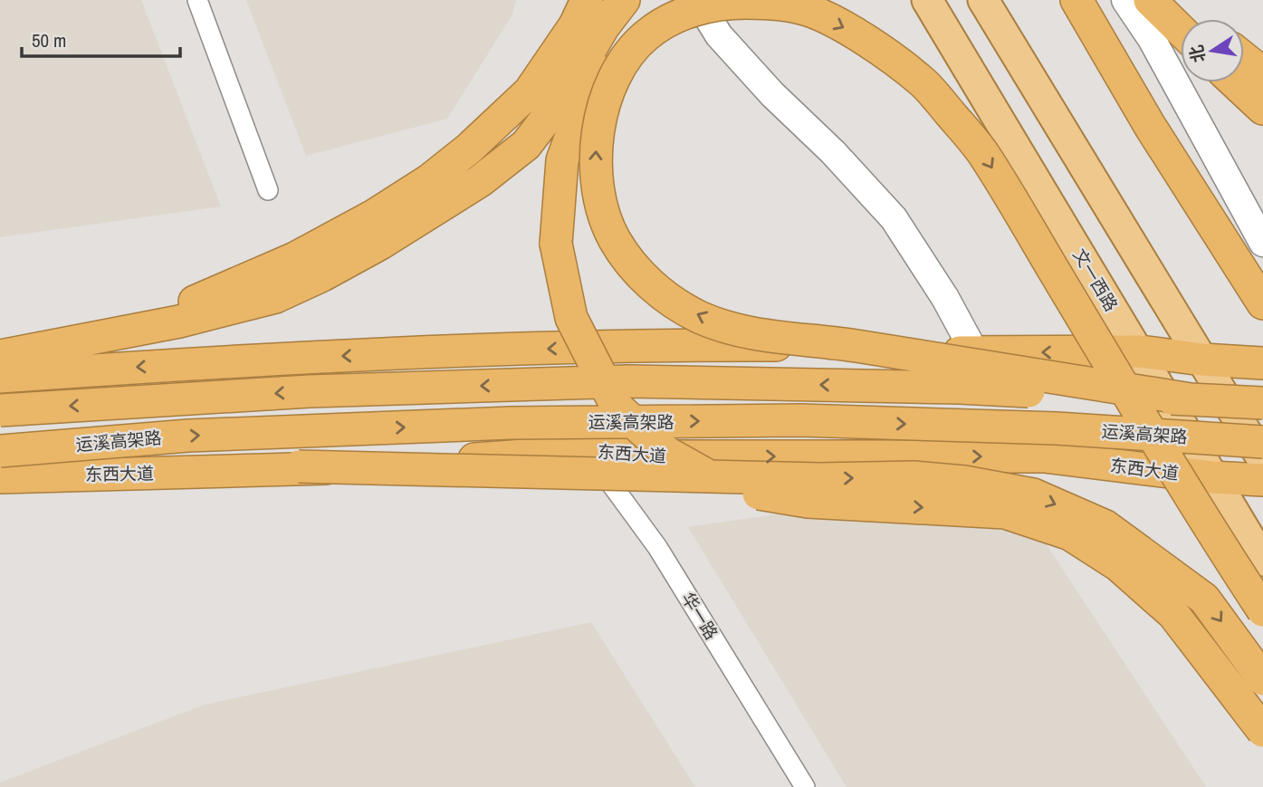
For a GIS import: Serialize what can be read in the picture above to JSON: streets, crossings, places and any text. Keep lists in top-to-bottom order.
{
  "streets": {
    "highway": ["运溪高架路", "东西大道"],
    "main road": ["文一西路"],
    "street": ["华一路"]
  },
  "crossings": [
    ["文一西路", "东西大道"],
    ["东西大道", "华一路"]
  ],
  "scale_bar": "50 m",
  "north": "left"
}
